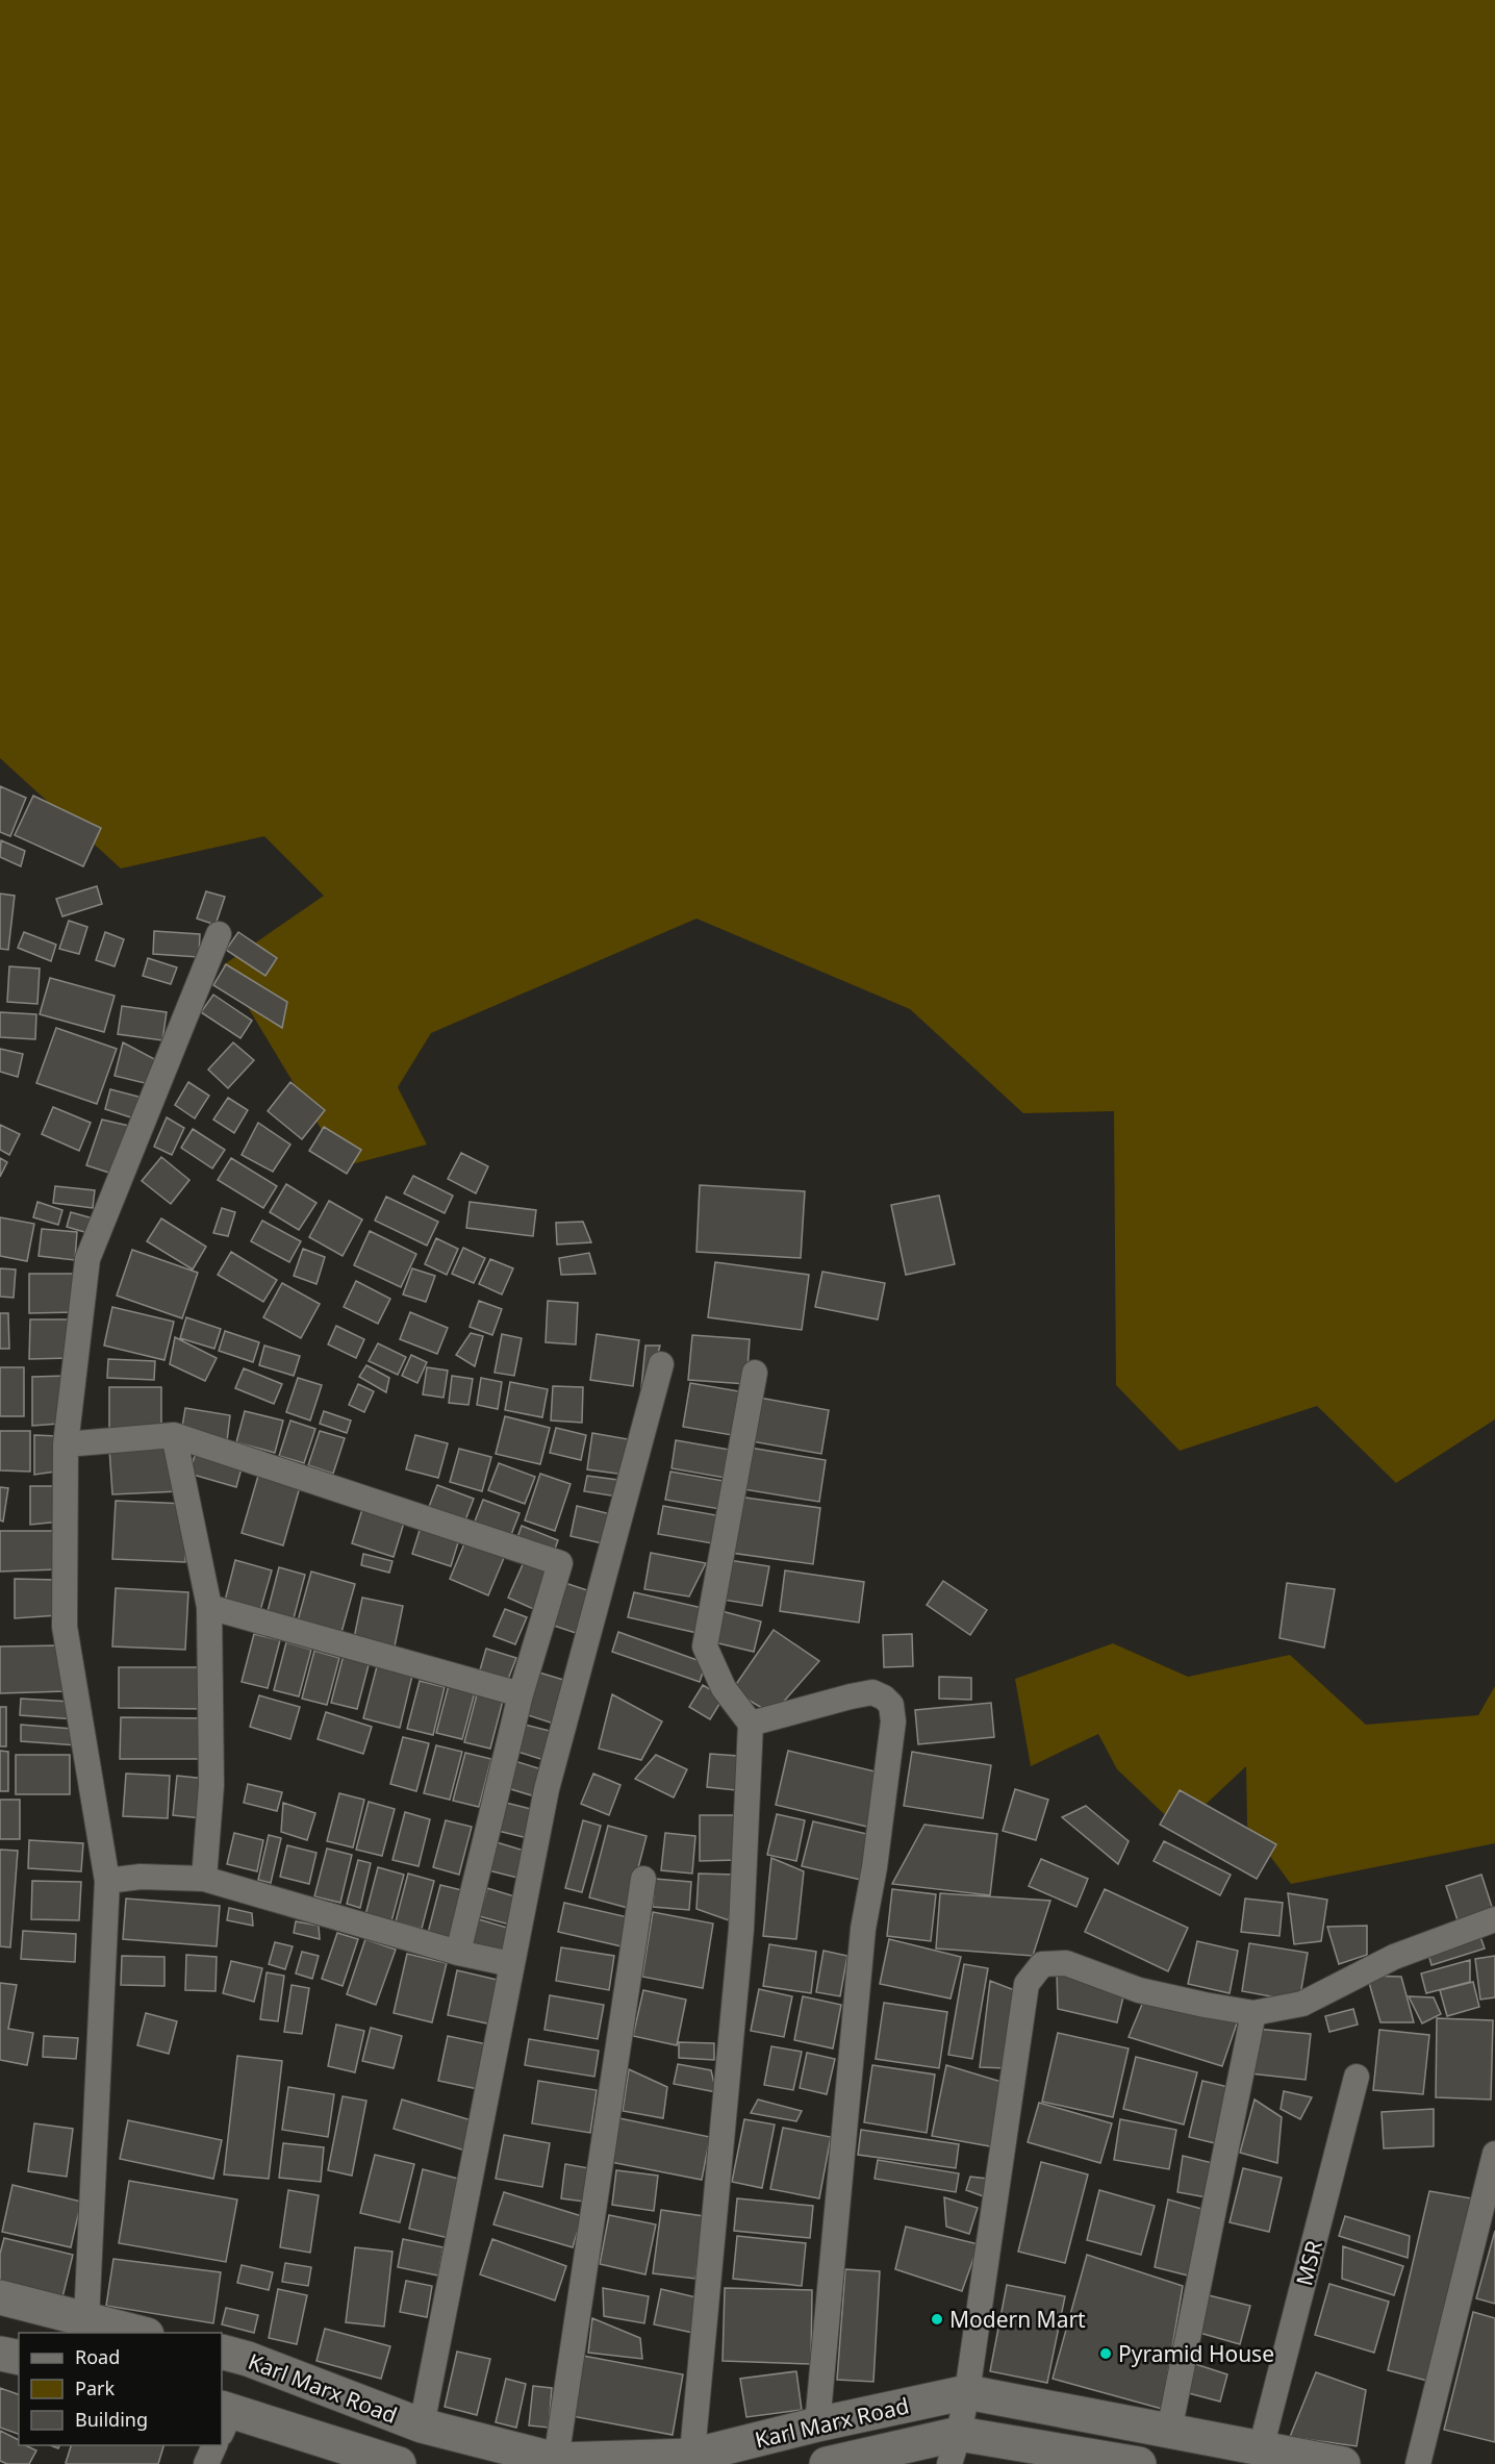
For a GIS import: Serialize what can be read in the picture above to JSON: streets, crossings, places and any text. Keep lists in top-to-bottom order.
{
  "streets": {
    "main road": ["Karl Marx Road"],
    "street": ["MSR"]
  },
  "crossings": [
    ["MSR", "Karl Marx Road"]
  ],
  "places": ["Modern Mart", "Pyramid House"],
  "legend": ["Road", "Park", "Building"]
}
